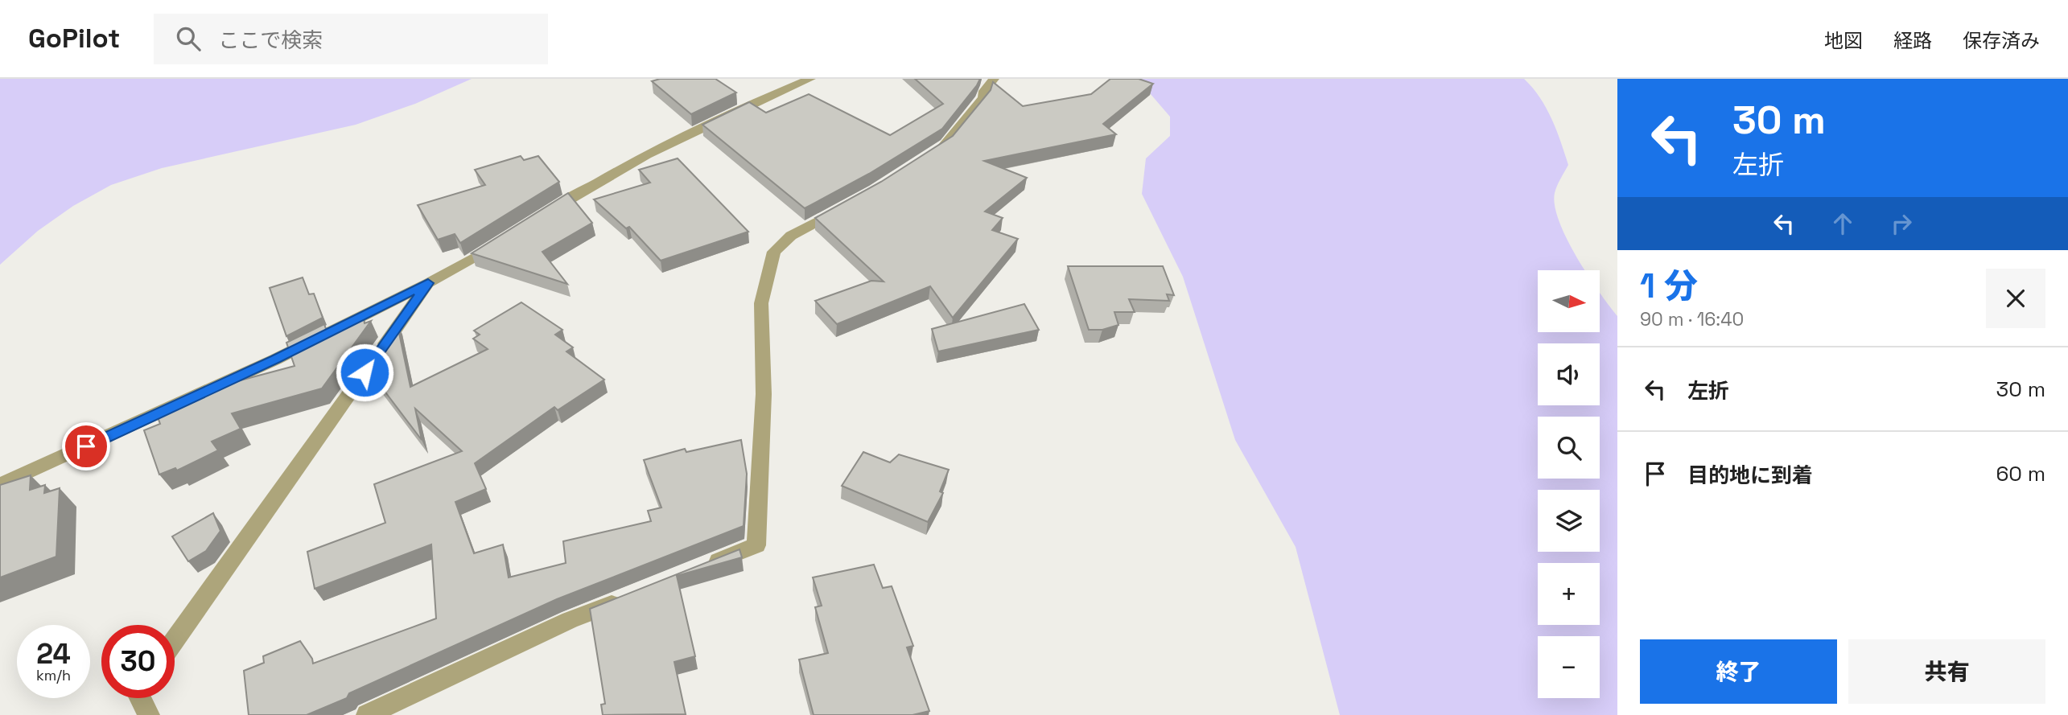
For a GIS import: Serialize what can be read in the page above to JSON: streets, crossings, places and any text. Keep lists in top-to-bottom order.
{
  "north": "right",
  "page": {
    "header": "GoPilot",
    "search": "ここで検索",
    "nav": ["地図", "経路", "保存済み"],
    "turn": ["30 m", "左折"],
    "heading": ["1 分", "90 m · 16:40"],
    "map_buttons": ["+", "−"],
    "list": [
      {
        "name": "左折",
        "value": "30 m"
      },
      {
        "name": "目的地に到着",
        "value": "60 m"
      }
    ],
    "speed": "24 km/h",
    "limit": "30",
    "buttons": ["終了", "共有"]
  }
}
